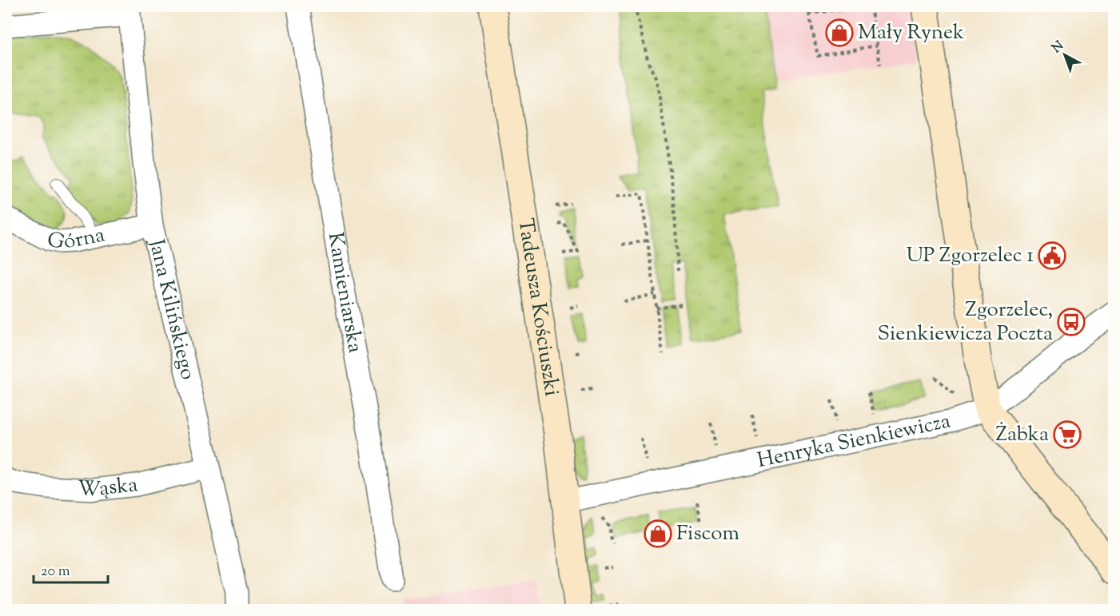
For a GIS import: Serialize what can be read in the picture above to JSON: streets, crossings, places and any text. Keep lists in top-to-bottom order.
{
  "streets": {
    "street": [
      "Górna",
      "Kamieniarska",
      "Tadeusza Kościuszki",
      "Jana Kilińskiego",
      "Henryka Sienkiewicza",
      "Wąska"
    ]
  },
  "crossings": [
    ["Górna", "Jana Kilińskiego"],
    ["Tadeusza Kościuszki", "Henryka Sienkiewicza"],
    ["Jana Kilińskiego", "Wąska"]
  ],
  "places": {
    "shop": ["Mały Rynek", "Fiscom"],
    "public building": ["UP Zgorzelec 1"],
    "bus stop": ["Zgorzelec, Sienkiewicza Poczta"],
    "supermarket": ["Żabka"]
  },
  "scale_bar": "20 m",
  "north": "top left"
}
